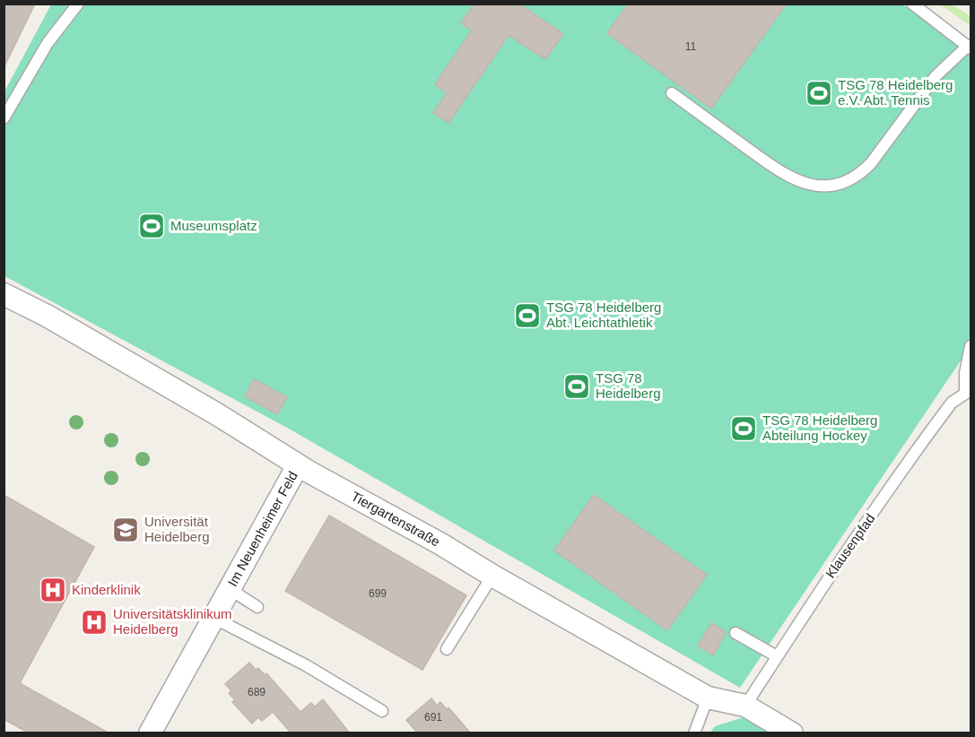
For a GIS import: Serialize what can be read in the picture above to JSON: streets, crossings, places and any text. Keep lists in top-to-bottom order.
{
  "streets": {
    "street": ["Tiergartenstraße", "Im Neuenheimer Feld"],
    "lane": ["Klausenpfad"]
  },
  "crossings": [
    ["Tiergartenstraße", "Im Neuenheimer Feld"],
    ["Tiergartenstraße", "Klausenpfad"]
  ],
  "places": {
    "sports": [
      "TSG 78 Heidelberg e.V. Abt. Tennis",
      "Museumsplatz",
      "TSG 78 Heidelberg Abt. Leichtathletik",
      "TSG 78 Heidelberg",
      "TSG 78 Heidelberg Abteilung Hockey"
    ],
    "school or university": ["Universität Heidelberg"],
    "hospital": ["Kinderklinik", "Universitätsklinikum Heidelberg"]
  },
  "house_numbers": [
    "11",
    "699",
    "689",
    "691"
  ]
}
